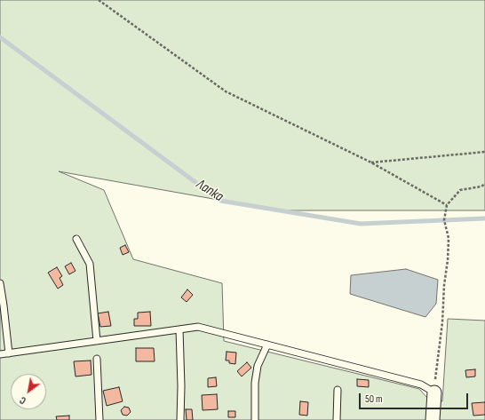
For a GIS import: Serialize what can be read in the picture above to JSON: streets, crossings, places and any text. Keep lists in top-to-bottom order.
{
  "water": ["Лапка"],
  "scale_bar": "50 m",
  "north": "bottom left"
}
